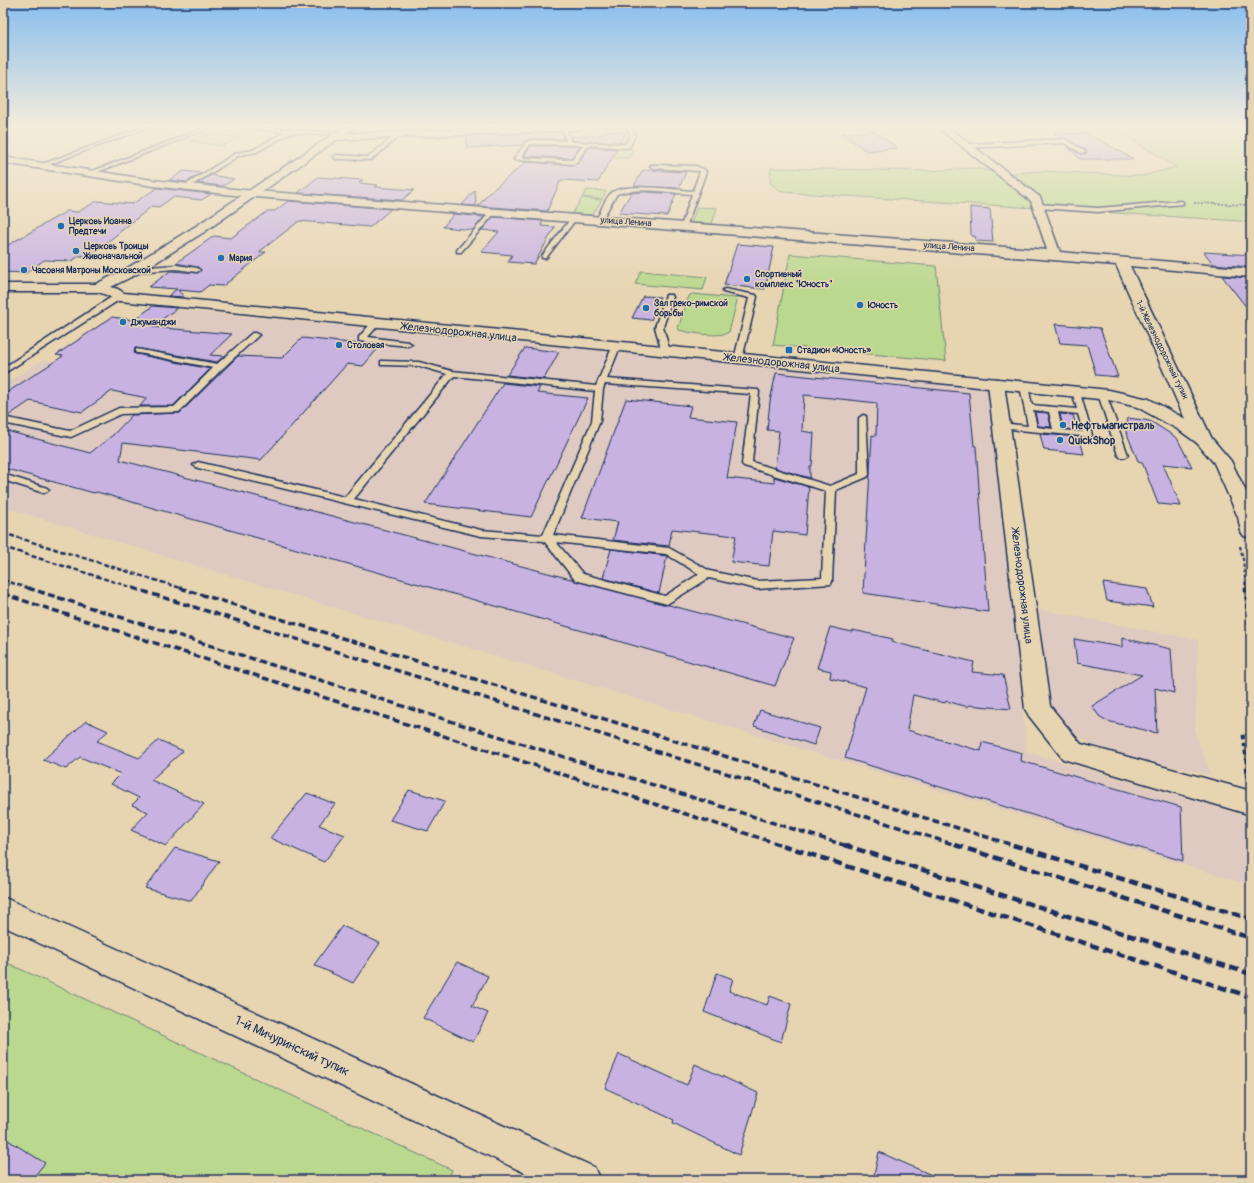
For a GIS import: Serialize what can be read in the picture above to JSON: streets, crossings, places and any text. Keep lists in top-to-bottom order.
{
  "streets": {
    "street": [
      "улица Ленина",
      "Железнодорожная улица",
      "1-й Железнодорожный тупик",
      "1-й Мичуринский тупик"
    ]
  },
  "crossings": [
    ["улица Ленина", "1-й Железнодорожный тупик"]
  ],
  "places": {
    "other": [
      "Церковь Иоанна Предтечи",
      "Церковь Троицы Живоначальной",
      "Мария",
      "Часовня Матроны Московской",
      "Спортивный комплекс \"Юность\"",
      "Юность",
      "Зал греко-римской борьбы",
      "Джуманджи",
      "Столовая",
      "Нефтьмагистраль",
      "QuickShop"
    ],
    "transit": ["Стадион «Юность»"]
  }
}
